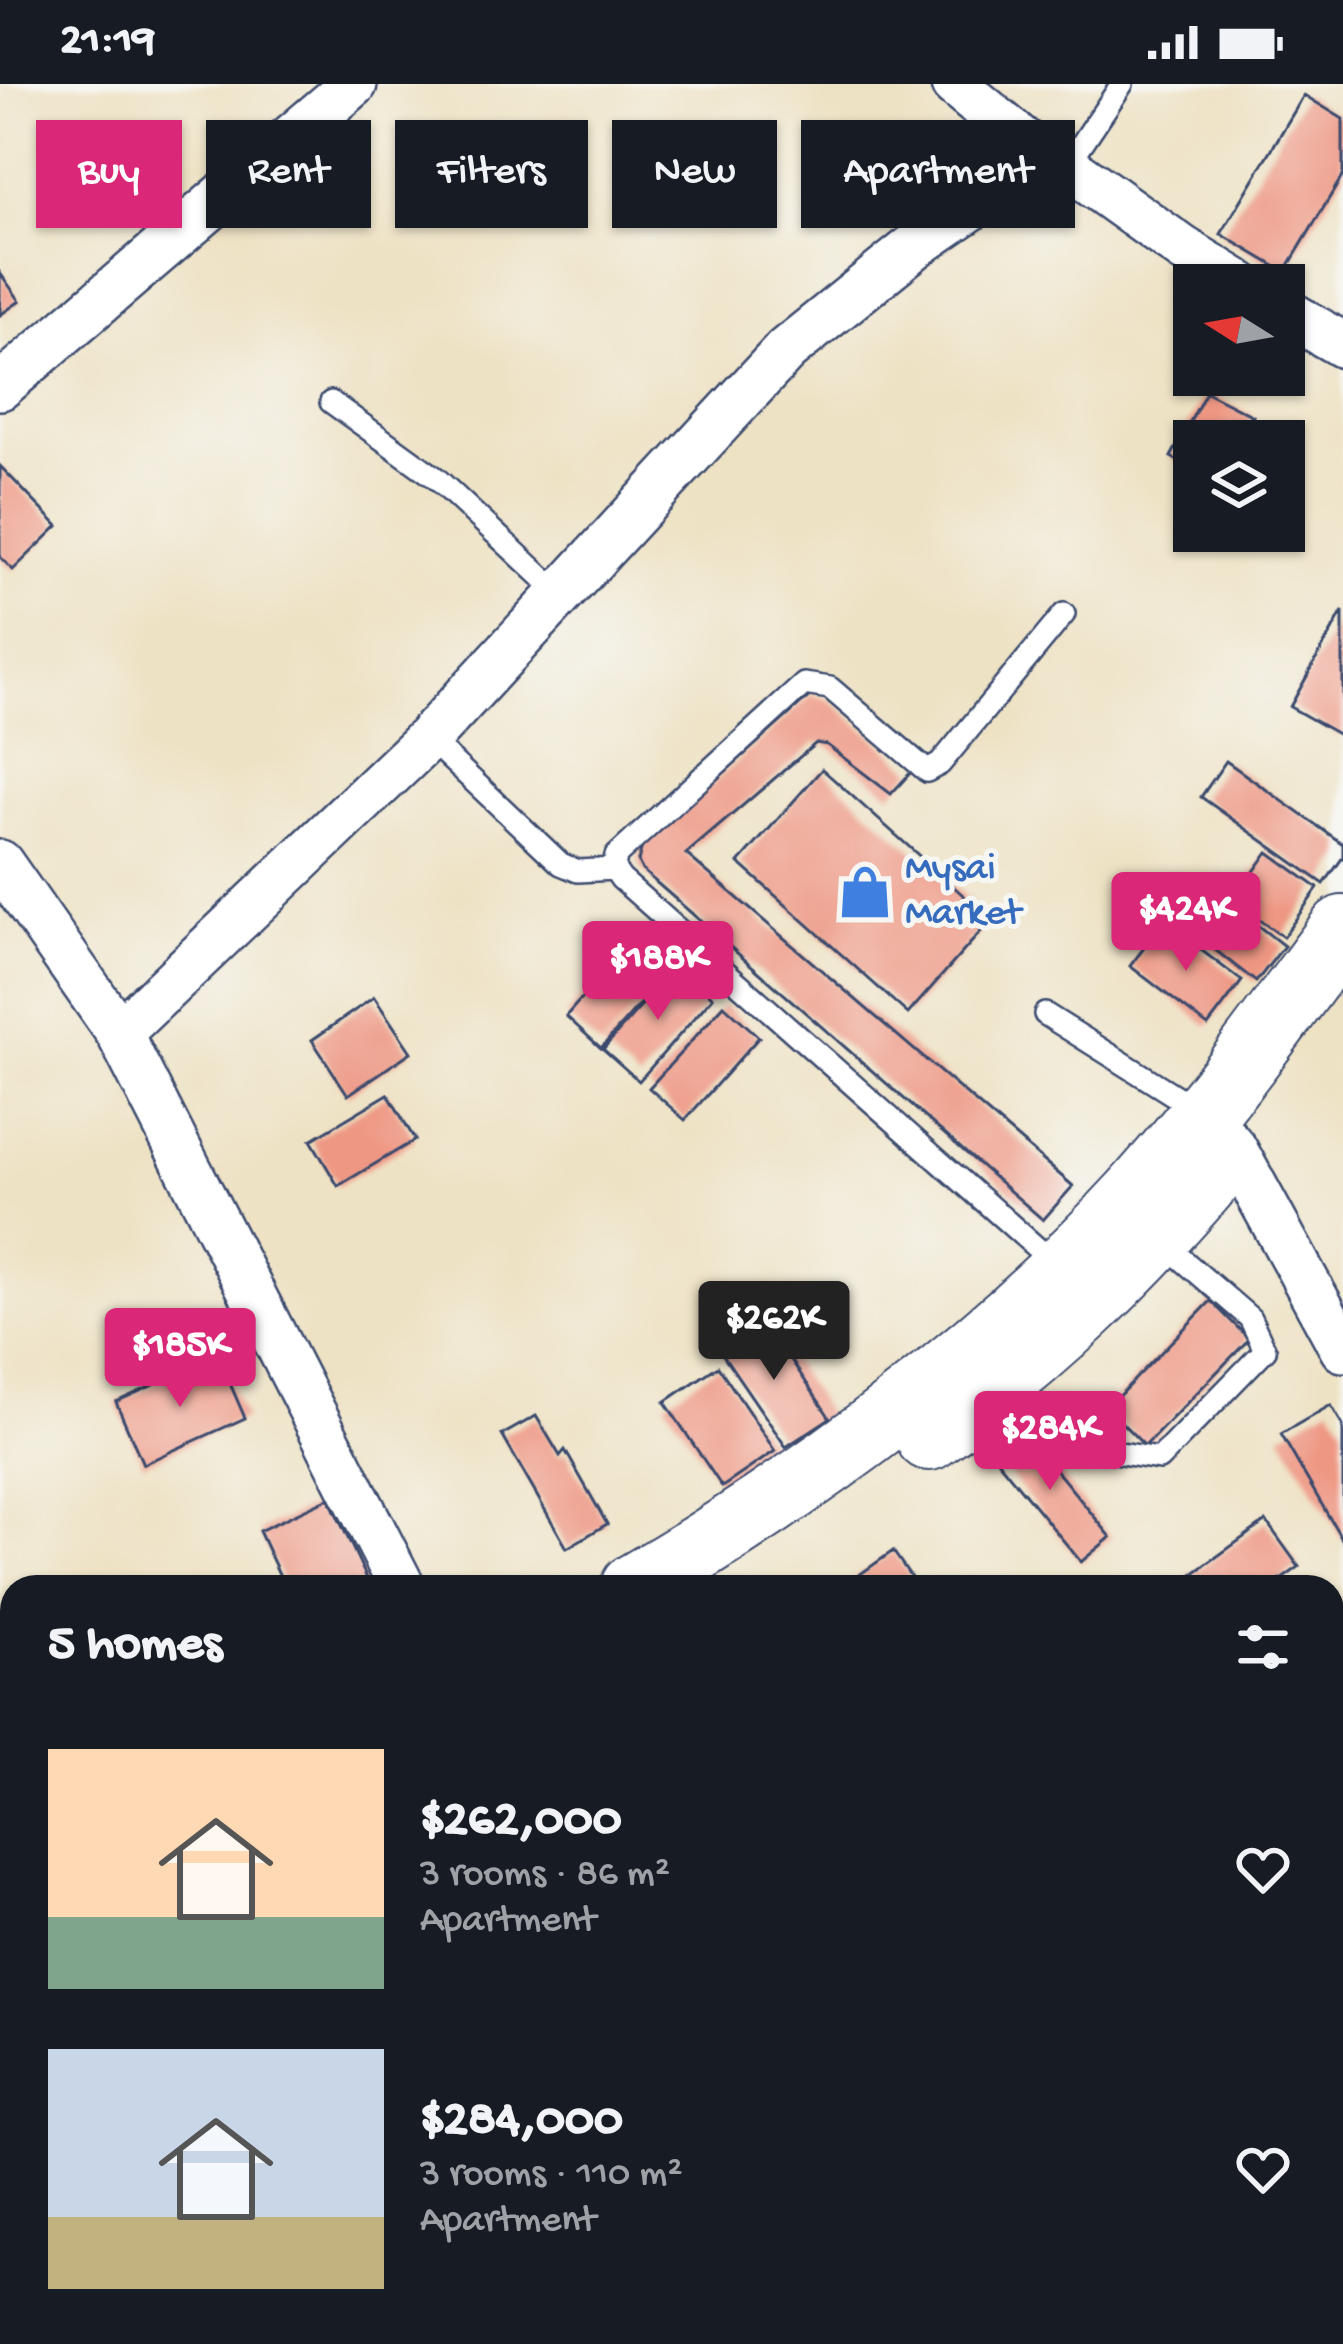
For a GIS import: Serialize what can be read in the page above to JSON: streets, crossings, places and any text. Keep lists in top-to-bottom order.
{
  "places": {
    "shop": ["Mysai Market"]
  },
  "north": "left",
  "page": {
    "status": "21:19",
    "chip": [
      "Buy",
      "Rent",
      "Filters",
      "New",
      "Apartment"
    ],
    "price": [
      "$424K",
      "$188K",
      "$262K",
      "$185K",
      "$284K"
    ],
    "heading": "5 homes",
    "list": [
      {
        "name": "$262,000",
        "note": "3 rooms · 86 m² · Apartment"
      },
      {
        "name": "$284,000",
        "note": "3 rooms · 110 m² · Apartment"
      }
    ]
  }
}
